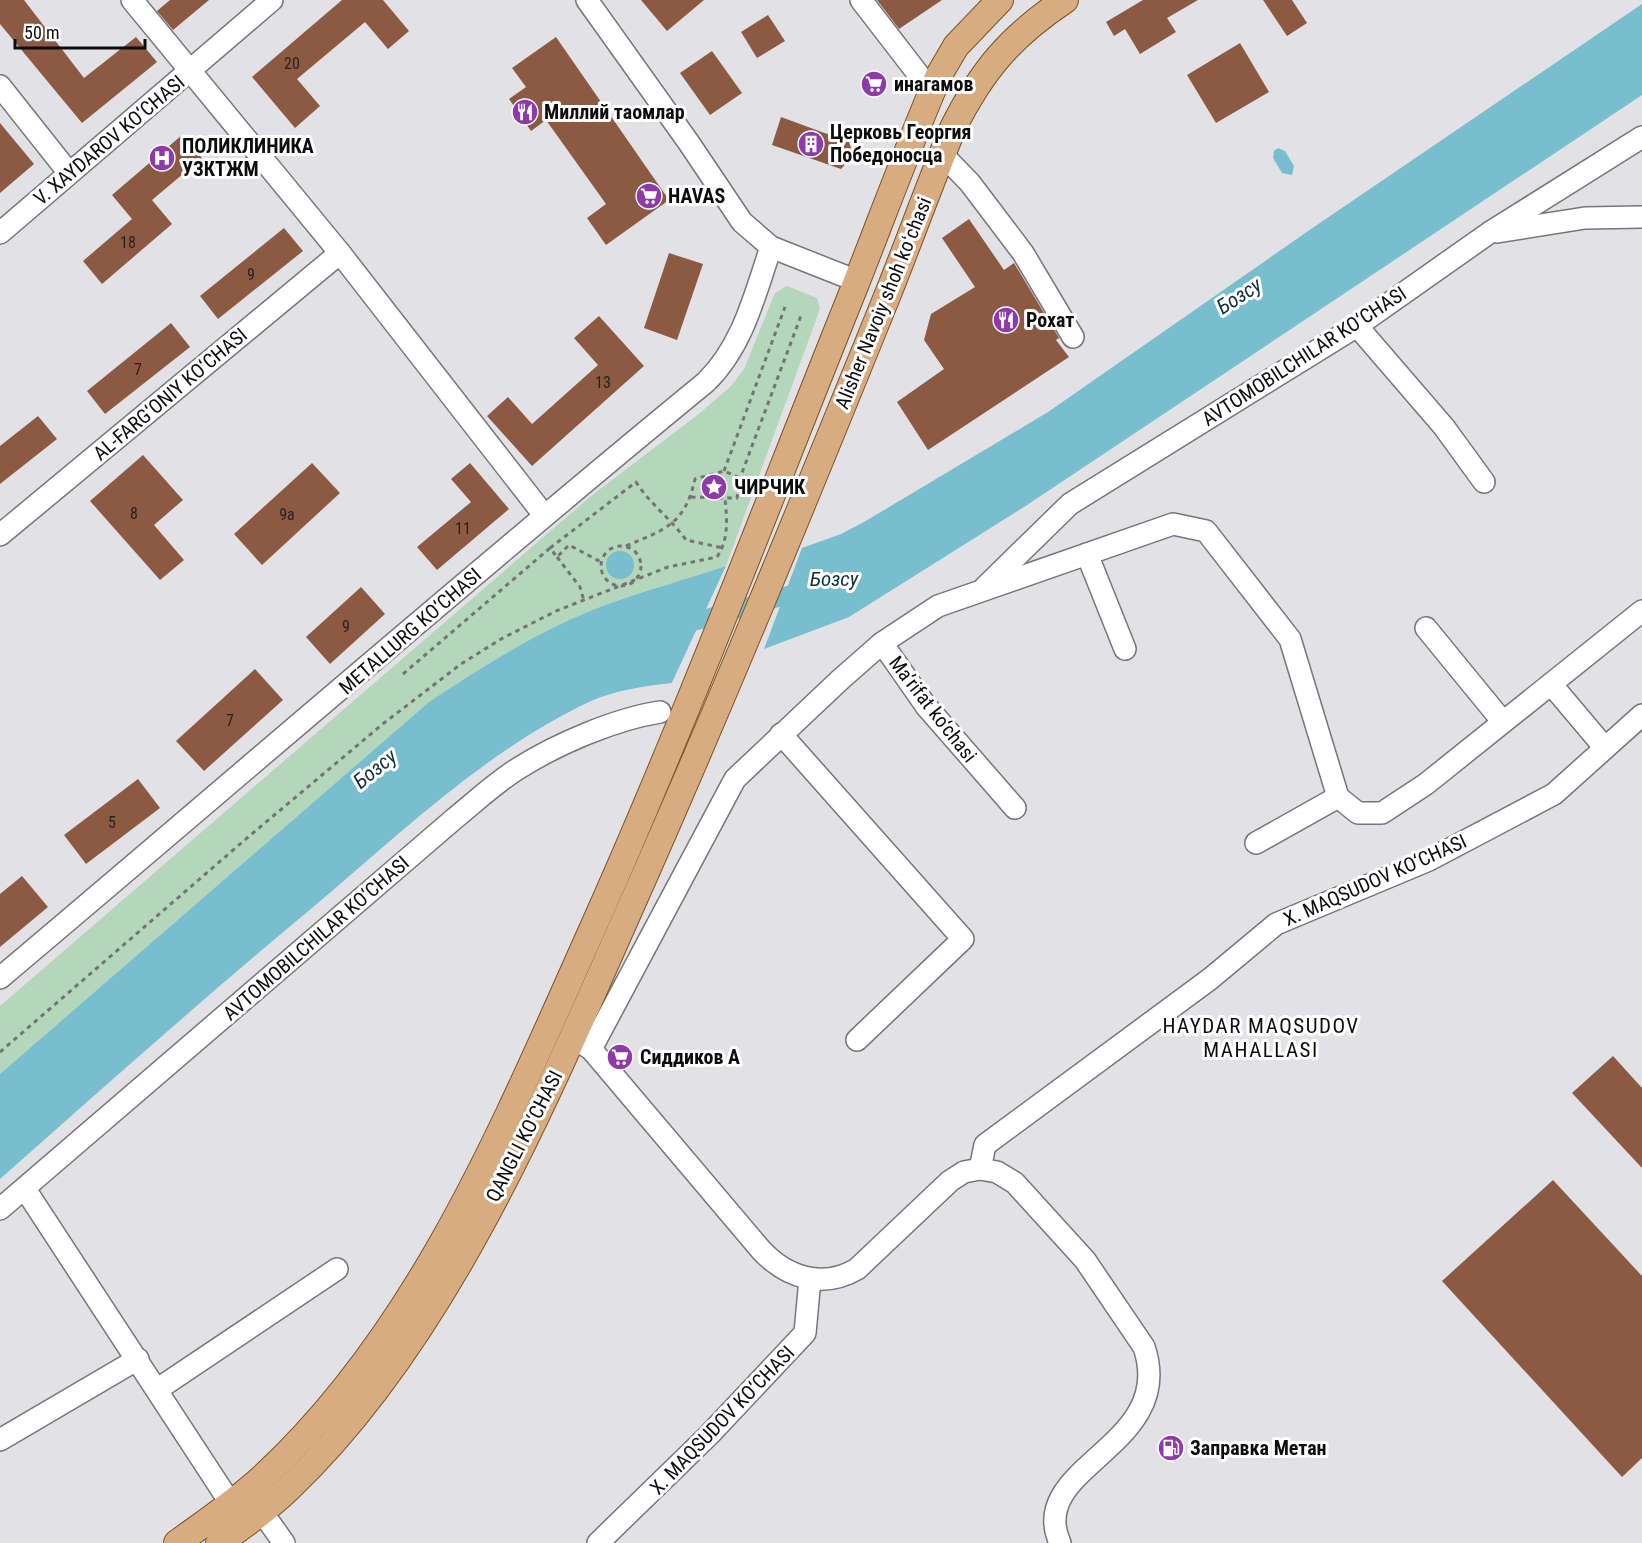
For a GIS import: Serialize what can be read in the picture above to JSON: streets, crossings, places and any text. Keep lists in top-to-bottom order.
{
  "streets": {
    "main road": ["Alisher Navoiy shoh koʻchasi", "QANGLI KO‘CHASI"],
    "street": [
      "V. XAYDAROV KO‘CHASI",
      "AVTOMOBILCHILAR KO‘CHASI",
      "AL-FARG‘ONIY KO‘CHASI",
      "METALLURG KO‘CHASI",
      "Maʼrifat ko‘chasi",
      "X. MAQSUDOV KO‘CHASI"
    ]
  },
  "crossings": [
    ["Alisher Navoiy shoh koʻchasi", "QANGLI KO‘CHASI"],
    ["AVTOMOBILCHILAR KO‘CHASI", "Maʼrifat ko‘chasi"],
    ["Maʼrifat ko‘chasi", "QANGLI KO‘CHASI"]
  ],
  "districts": ["HAYDAR MAQSUDOV MAHALLASI"],
  "water": ["Бозсу"],
  "places": {
    "supermarket": ["инагамов", "HAVAS", "Сиддиков А"],
    "restaurant": ["Миллий таомлар", "Рохат"],
    "building": ["Церковь Георгия Победоносца"],
    "hospital": ["ПОЛИКЛИНИКА УЗКТЖМ"],
    "place": ["ЧИРЧИК"],
    "fuel station": ["Заправка Метан"]
  },
  "house_numbers": [
    "20",
    "18",
    "9",
    "7",
    "13",
    "8",
    "9а",
    "11",
    "9",
    "7",
    "5"
  ],
  "scale_bar": "50 m"
}
